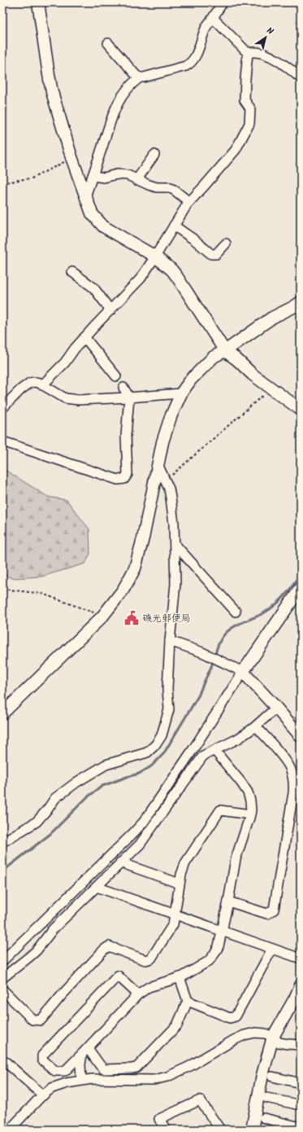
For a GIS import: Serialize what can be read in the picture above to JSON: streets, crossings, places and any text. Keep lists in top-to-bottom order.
{
  "places": {
    "public building": ["磯光郵便局"]
  },
  "north": "top right"
}
